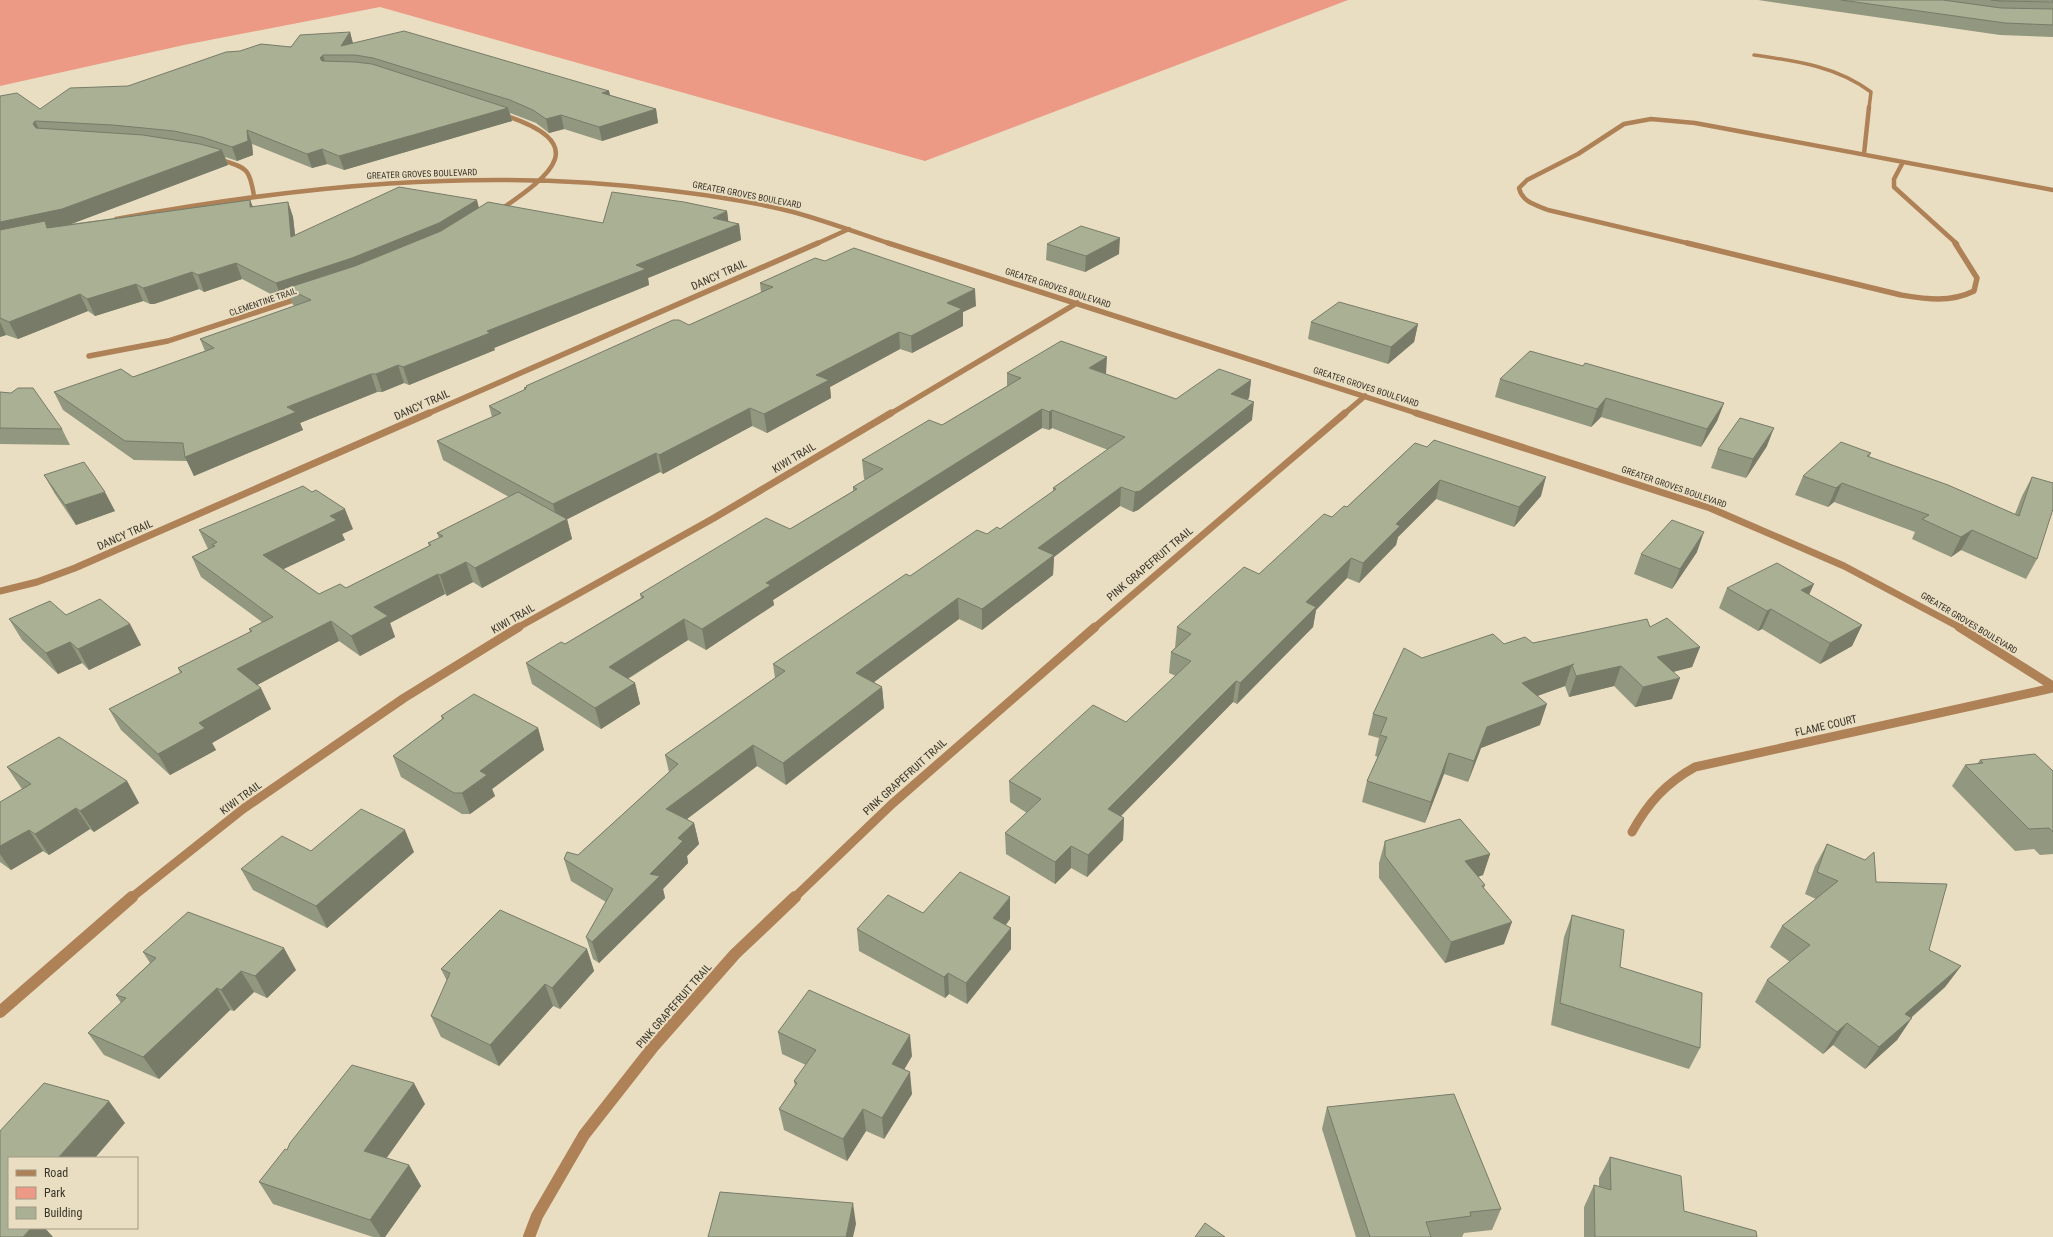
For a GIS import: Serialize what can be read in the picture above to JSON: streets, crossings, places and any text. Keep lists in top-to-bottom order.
{
  "streets": {
    "street": [
      "GREATER GROVES BOULEVARD",
      "DANCY TRAIL",
      "CLEMENTINE TRAIL",
      "KIWI TRAIL",
      "PINK GRAPEFRUIT TRAIL",
      "FLAME COURT"
    ]
  },
  "crossings": [
    ["GREATER GROVES BOULEVARD", "DANCY TRAIL"],
    ["GREATER GROVES BOULEVARD", "KIWI TRAIL"],
    ["GREATER GROVES BOULEVARD", "PINK GRAPEFRUIT TRAIL"],
    ["GREATER GROVES BOULEVARD", "FLAME COURT"]
  ],
  "legend": ["Road", "Park", "Building"]
}
